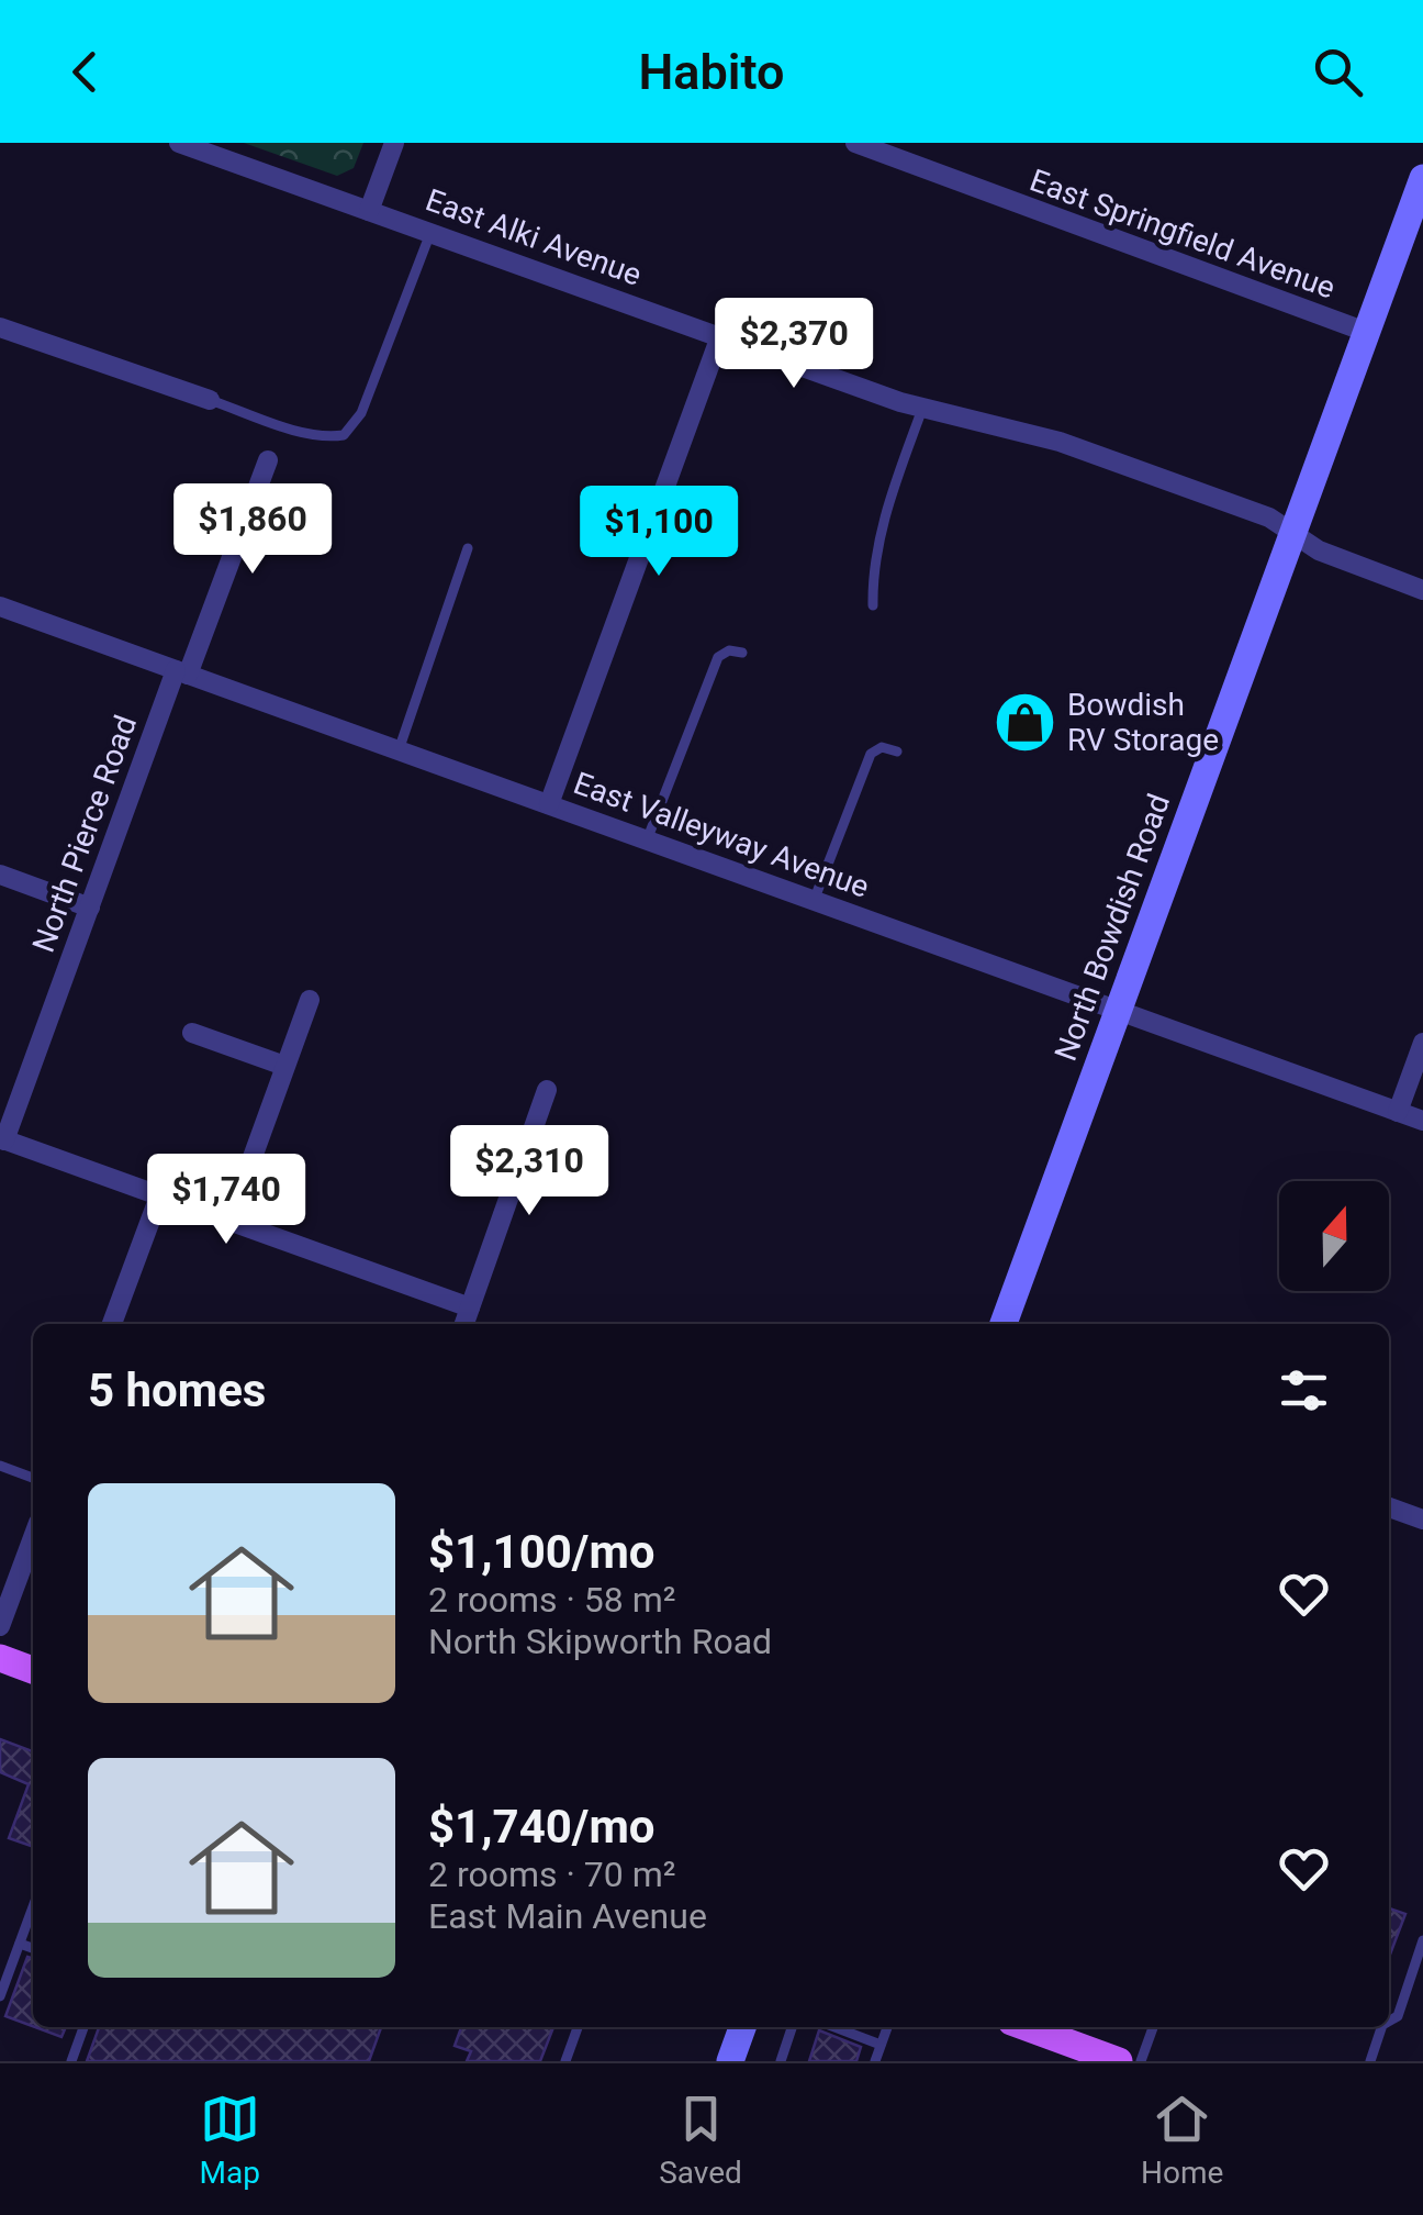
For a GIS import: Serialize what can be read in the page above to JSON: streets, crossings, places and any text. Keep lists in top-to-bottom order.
{
  "streets": {
    "street": [
      "East Springfield Avenue",
      "East Alki Avenue",
      "North Pierce Road",
      "East Valleyway Avenue",
      "North Bowdish Road"
    ]
  },
  "crossings": [
    ["East Springfield Avenue", "North Bowdish Road"],
    ["East Alki Avenue", "North Bowdish Road"],
    ["North Pierce Road", "East Valleyway Avenue"],
    ["East Valleyway Avenue", "North Bowdish Road"]
  ],
  "places": {
    "shop": ["Bowdish RV Storage"]
  },
  "north": "top",
  "page": {
    "header": "Habito",
    "price": [
      "$2,370",
      "$1,860",
      "$1,100",
      "$2,310",
      "$1,740"
    ],
    "heading": "5 homes",
    "list": [
      {
        "name": "$1,100/mo",
        "note": "2 rooms · 58 m² · North Skipworth Road"
      },
      {
        "name": "$1,740/mo",
        "note": "2 rooms · 70 m² · East Main Avenue"
      }
    ],
    "tabs": ["Map", "Saved", "Home"]
  }
}
